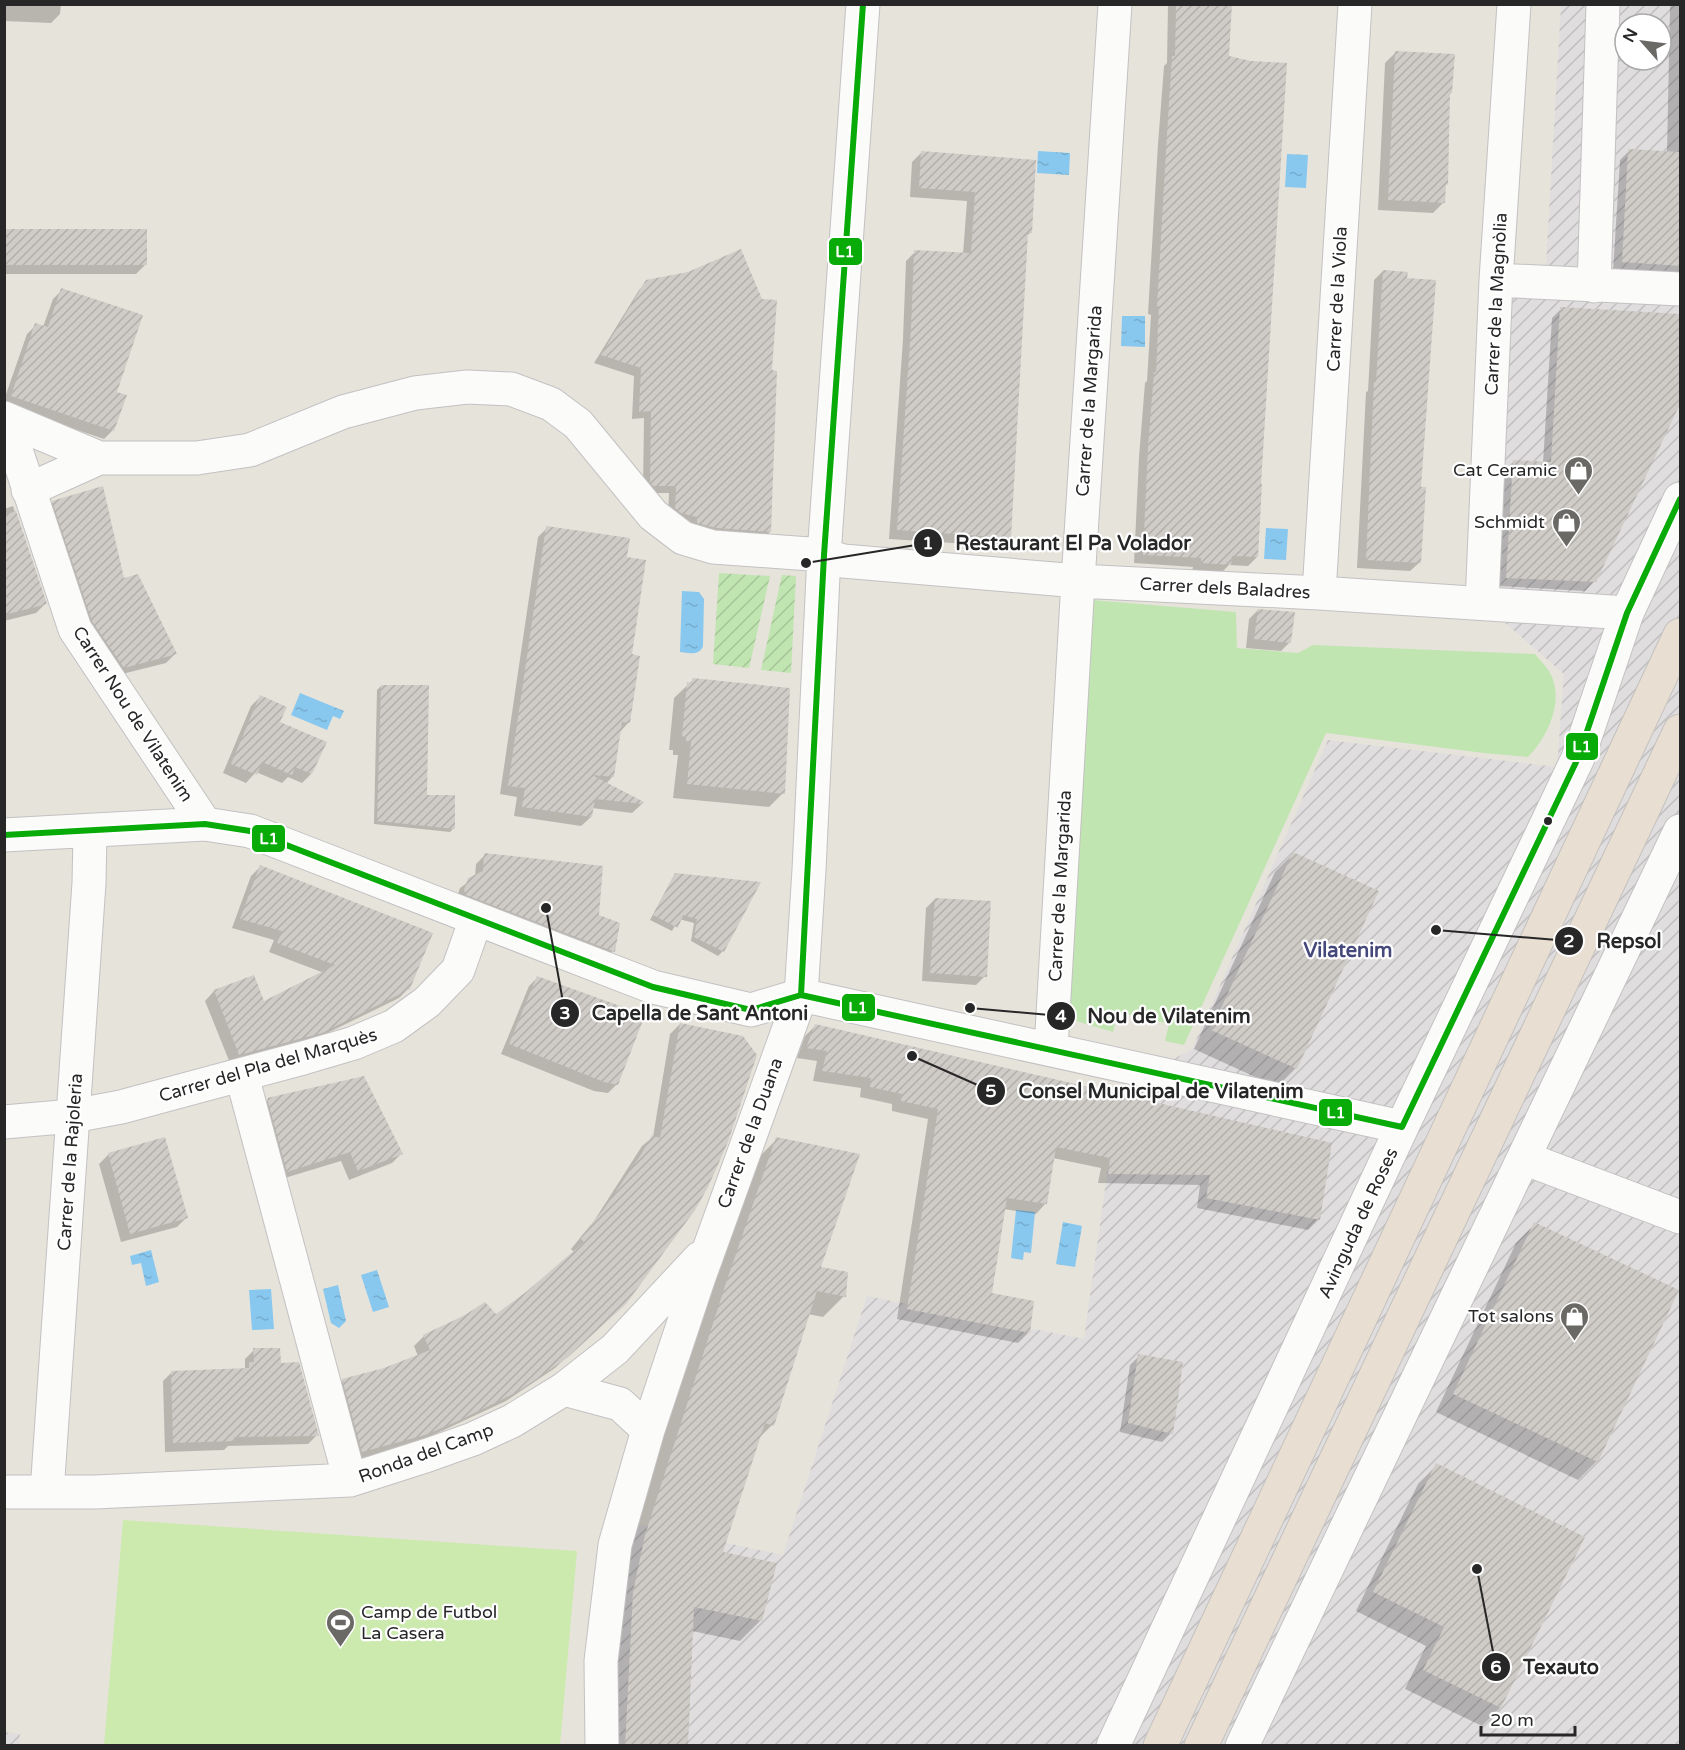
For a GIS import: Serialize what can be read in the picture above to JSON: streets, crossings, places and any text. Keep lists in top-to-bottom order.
{
  "streets": {
    "street": [
      "Carrer de la Viola",
      "Carrer de la Magnòlia",
      "Carrer de la Margarida",
      "Carrer dels Baladres",
      "Carrer Nou de Vilatenim",
      "Carrer del Pla del Marquès",
      "Carrer de la Duana",
      "Carrer de la Rajoleria",
      "Avinguda de Roses",
      "Ronda del Camp"
    ]
  },
  "crossings": [
    ["Carrer de la Viola", "Carrer dels Baladres"],
    ["Carrer de la Magnòlia", "Carrer dels Baladres"],
    ["Carrer de la Margarida", "Carrer dels Baladres"],
    ["Carrer dels Baladres", "Carrer de la Duana"],
    ["Carrer dels Baladres", "Avinguda de Roses"],
    ["Carrer Nou de Vilatenim", "Carrer del Pla del Marquès"],
    ["Carrer Nou de Vilatenim", "Carrer de la Duana"],
    ["Carrer Nou de Vilatenim", "Carrer de la Rajoleria"],
    ["Carrer del Pla del Marquès", "Carrer de la Rajoleria"],
    ["Carrer de la Duana", "Ronda del Camp"],
    ["Carrer de la Rajoleria", "Ronda del Camp"]
  ],
  "districts": ["Vilatenim"],
  "places": {
    "shop": ["Cat Ceramic", "Schmidt", "Tot salons"],
    "other": [
      "Restaurant El Pa Volador",
      "Capella de Sant Antoni",
      "Repsol",
      "Nou de Vilatenim",
      "Consel Municipal de Vilatenim",
      "Texauto"
    ],
    "sports": ["Camp de Futbol La Casera"]
  },
  "lines": ["transit line L1"],
  "scale_bar": "20 m",
  "north": "top left"
}
